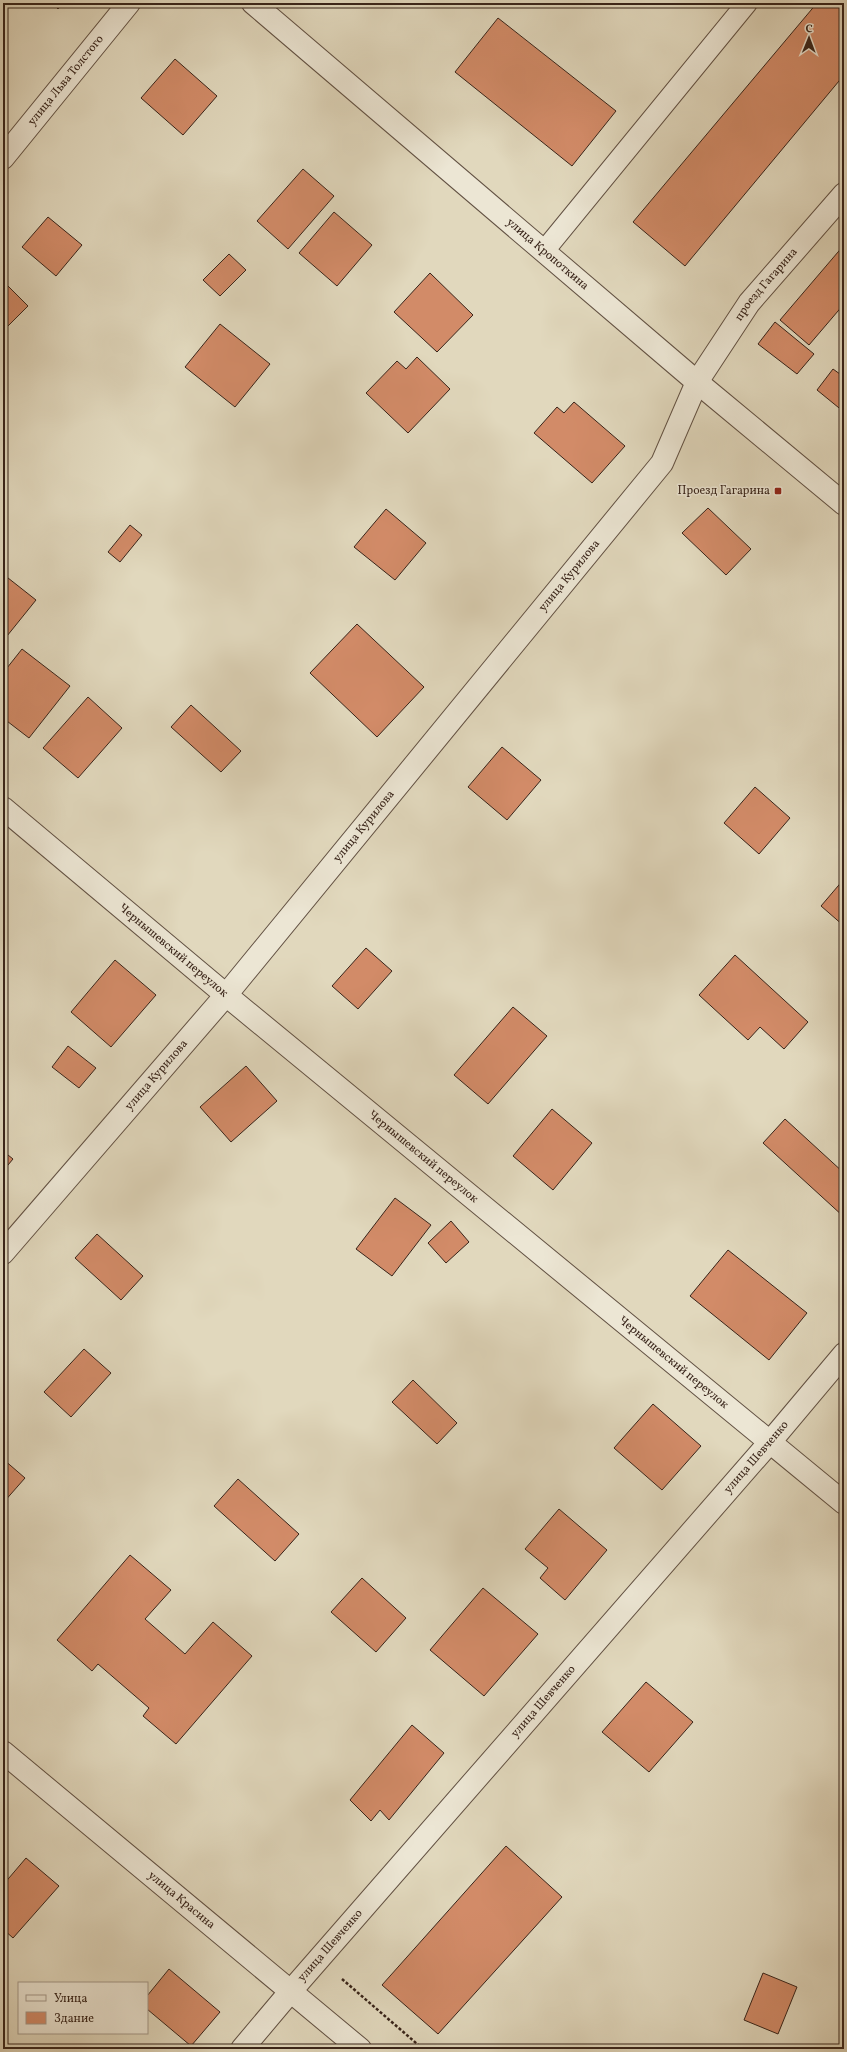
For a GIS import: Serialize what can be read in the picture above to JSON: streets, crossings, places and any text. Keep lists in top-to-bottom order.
{
  "streets": {
    "street": [
      "улица Льва Толстого",
      "улица Кропоткина",
      "проезд Гагарина",
      "улица Курилова",
      "Чернышевский переулок",
      "улица Шевченко",
      "улица Красина"
    ]
  },
  "crossings": [
    ["улица Кропоткина", "проезд Гагарина"],
    ["улица Кропоткина", "улица Курилова"],
    ["проезд Гагарина", "улица Курилова"],
    ["улица Курилова", "Чернышевский переулок"],
    ["Чернышевский переулок", "улица Шевченко"],
    ["улица Шевченко", "улица Красина"]
  ],
  "places": {
    "transit": ["Проезд Гагарина"]
  },
  "legend": ["Улица", "Здание"],
  "north": "top"
}
